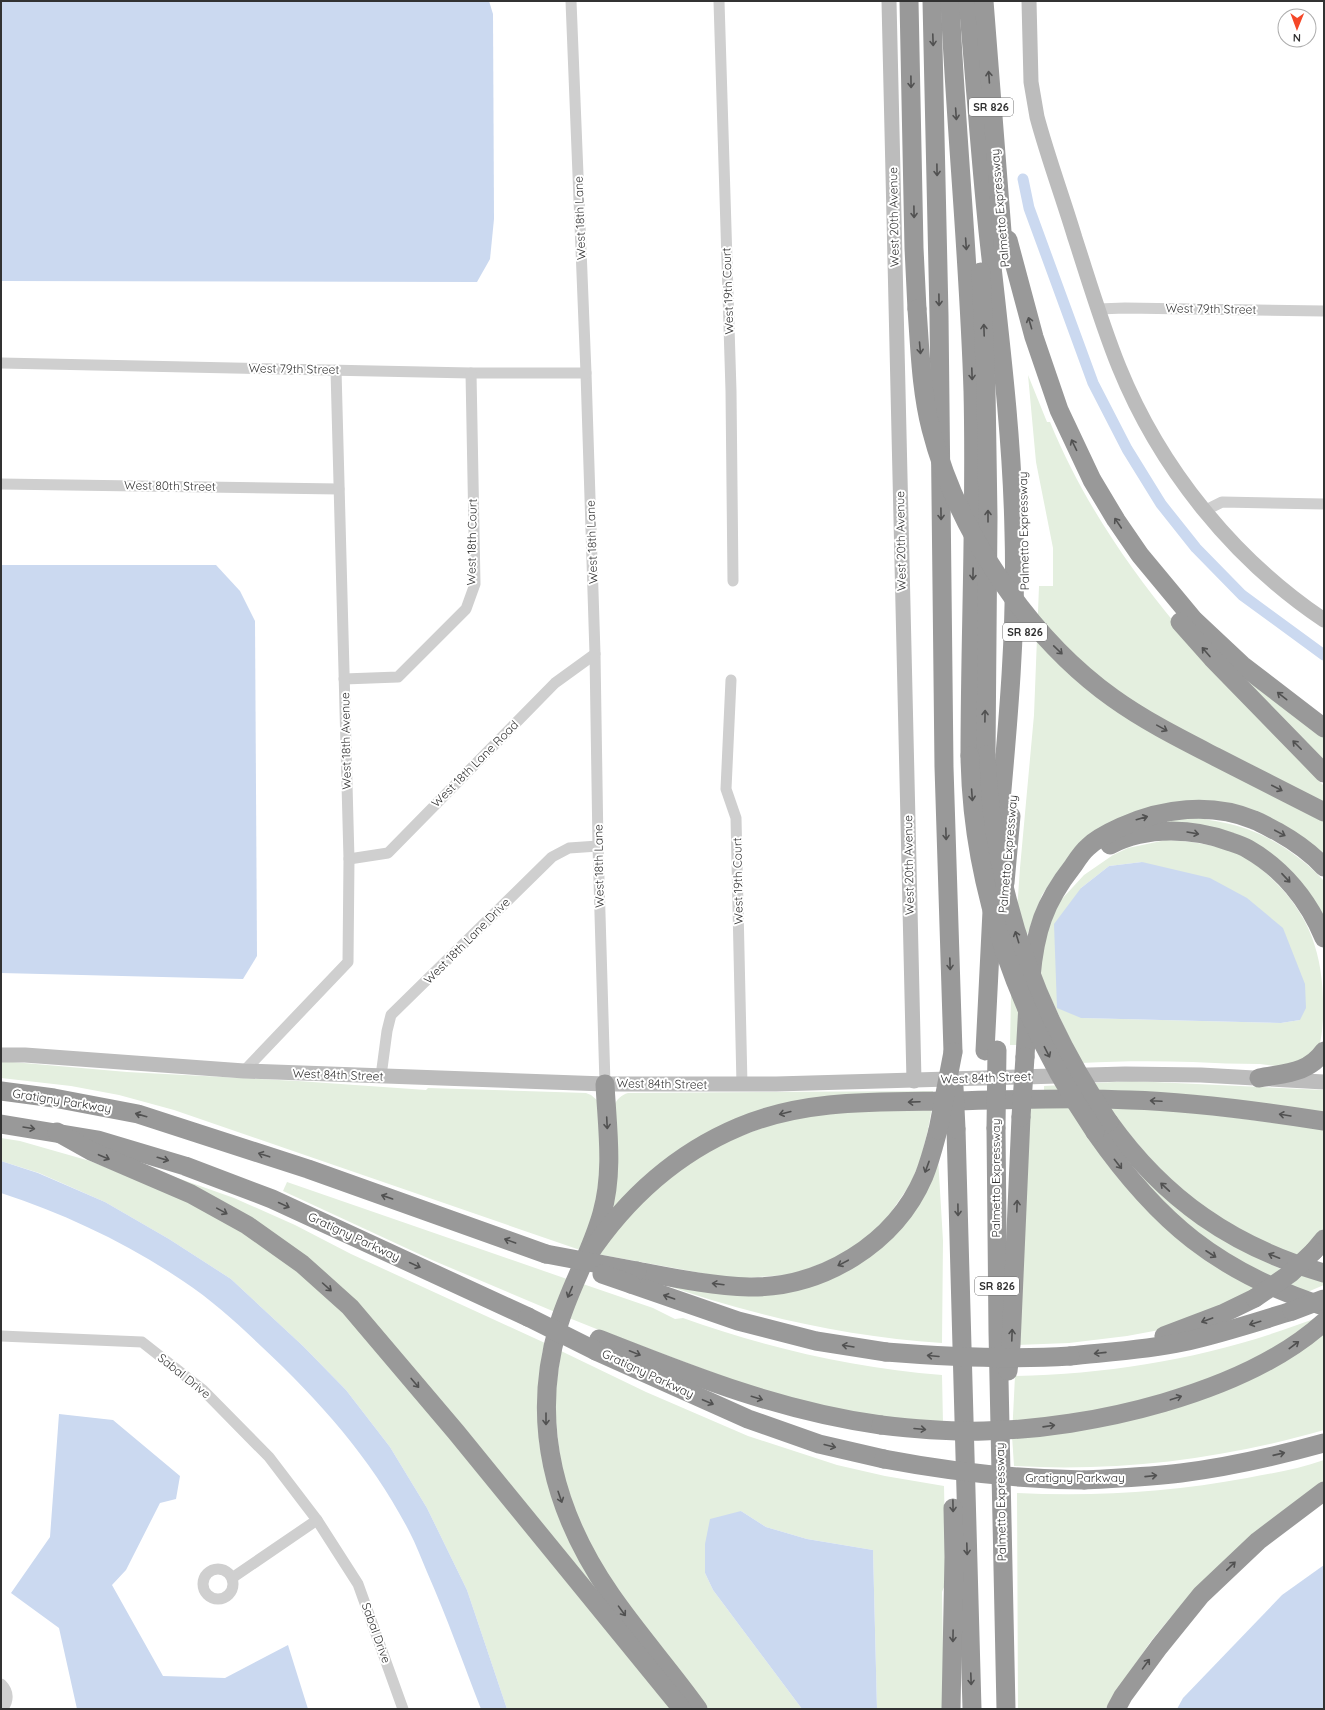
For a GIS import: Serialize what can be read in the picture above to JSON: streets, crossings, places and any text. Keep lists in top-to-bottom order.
{
  "streets": {
    "highway": ["SR 826", "Palmetto Expressway", "Gratigny Parkway"],
    "street": [
      "West 20th Avenue",
      "West 18th Lane",
      "West 19th Court",
      "West 79th Street",
      "West 80th Street",
      "West 18th Court",
      "West 18th Avenue",
      "West 18th Lane Road",
      "West 18th Lane Drive",
      "West 84th Street",
      "Sabal Drive"
    ]
  },
  "crossings": [
    ["West 20th Avenue", "West 84th Street"],
    ["West 18th Lane", "West 79th Street"],
    ["West 18th Lane", "West 18th Lane Road"],
    ["West 18th Lane", "West 18th Lane Drive"],
    ["West 18th Lane", "West 84th Street"],
    ["West 19th Court", "West 84th Street"],
    ["West 79th Street", "West 18th Court"],
    ["West 79th Street", "West 18th Avenue"],
    ["West 80th Street", "West 18th Avenue"],
    ["West 18th Court", "West 18th Avenue"],
    ["West 18th Avenue", "West 18th Lane Road"],
    ["West 18th Avenue", "West 84th Street"],
    ["West 18th Lane Drive", "West 84th Street"]
  ],
  "north": "bottom"
}
